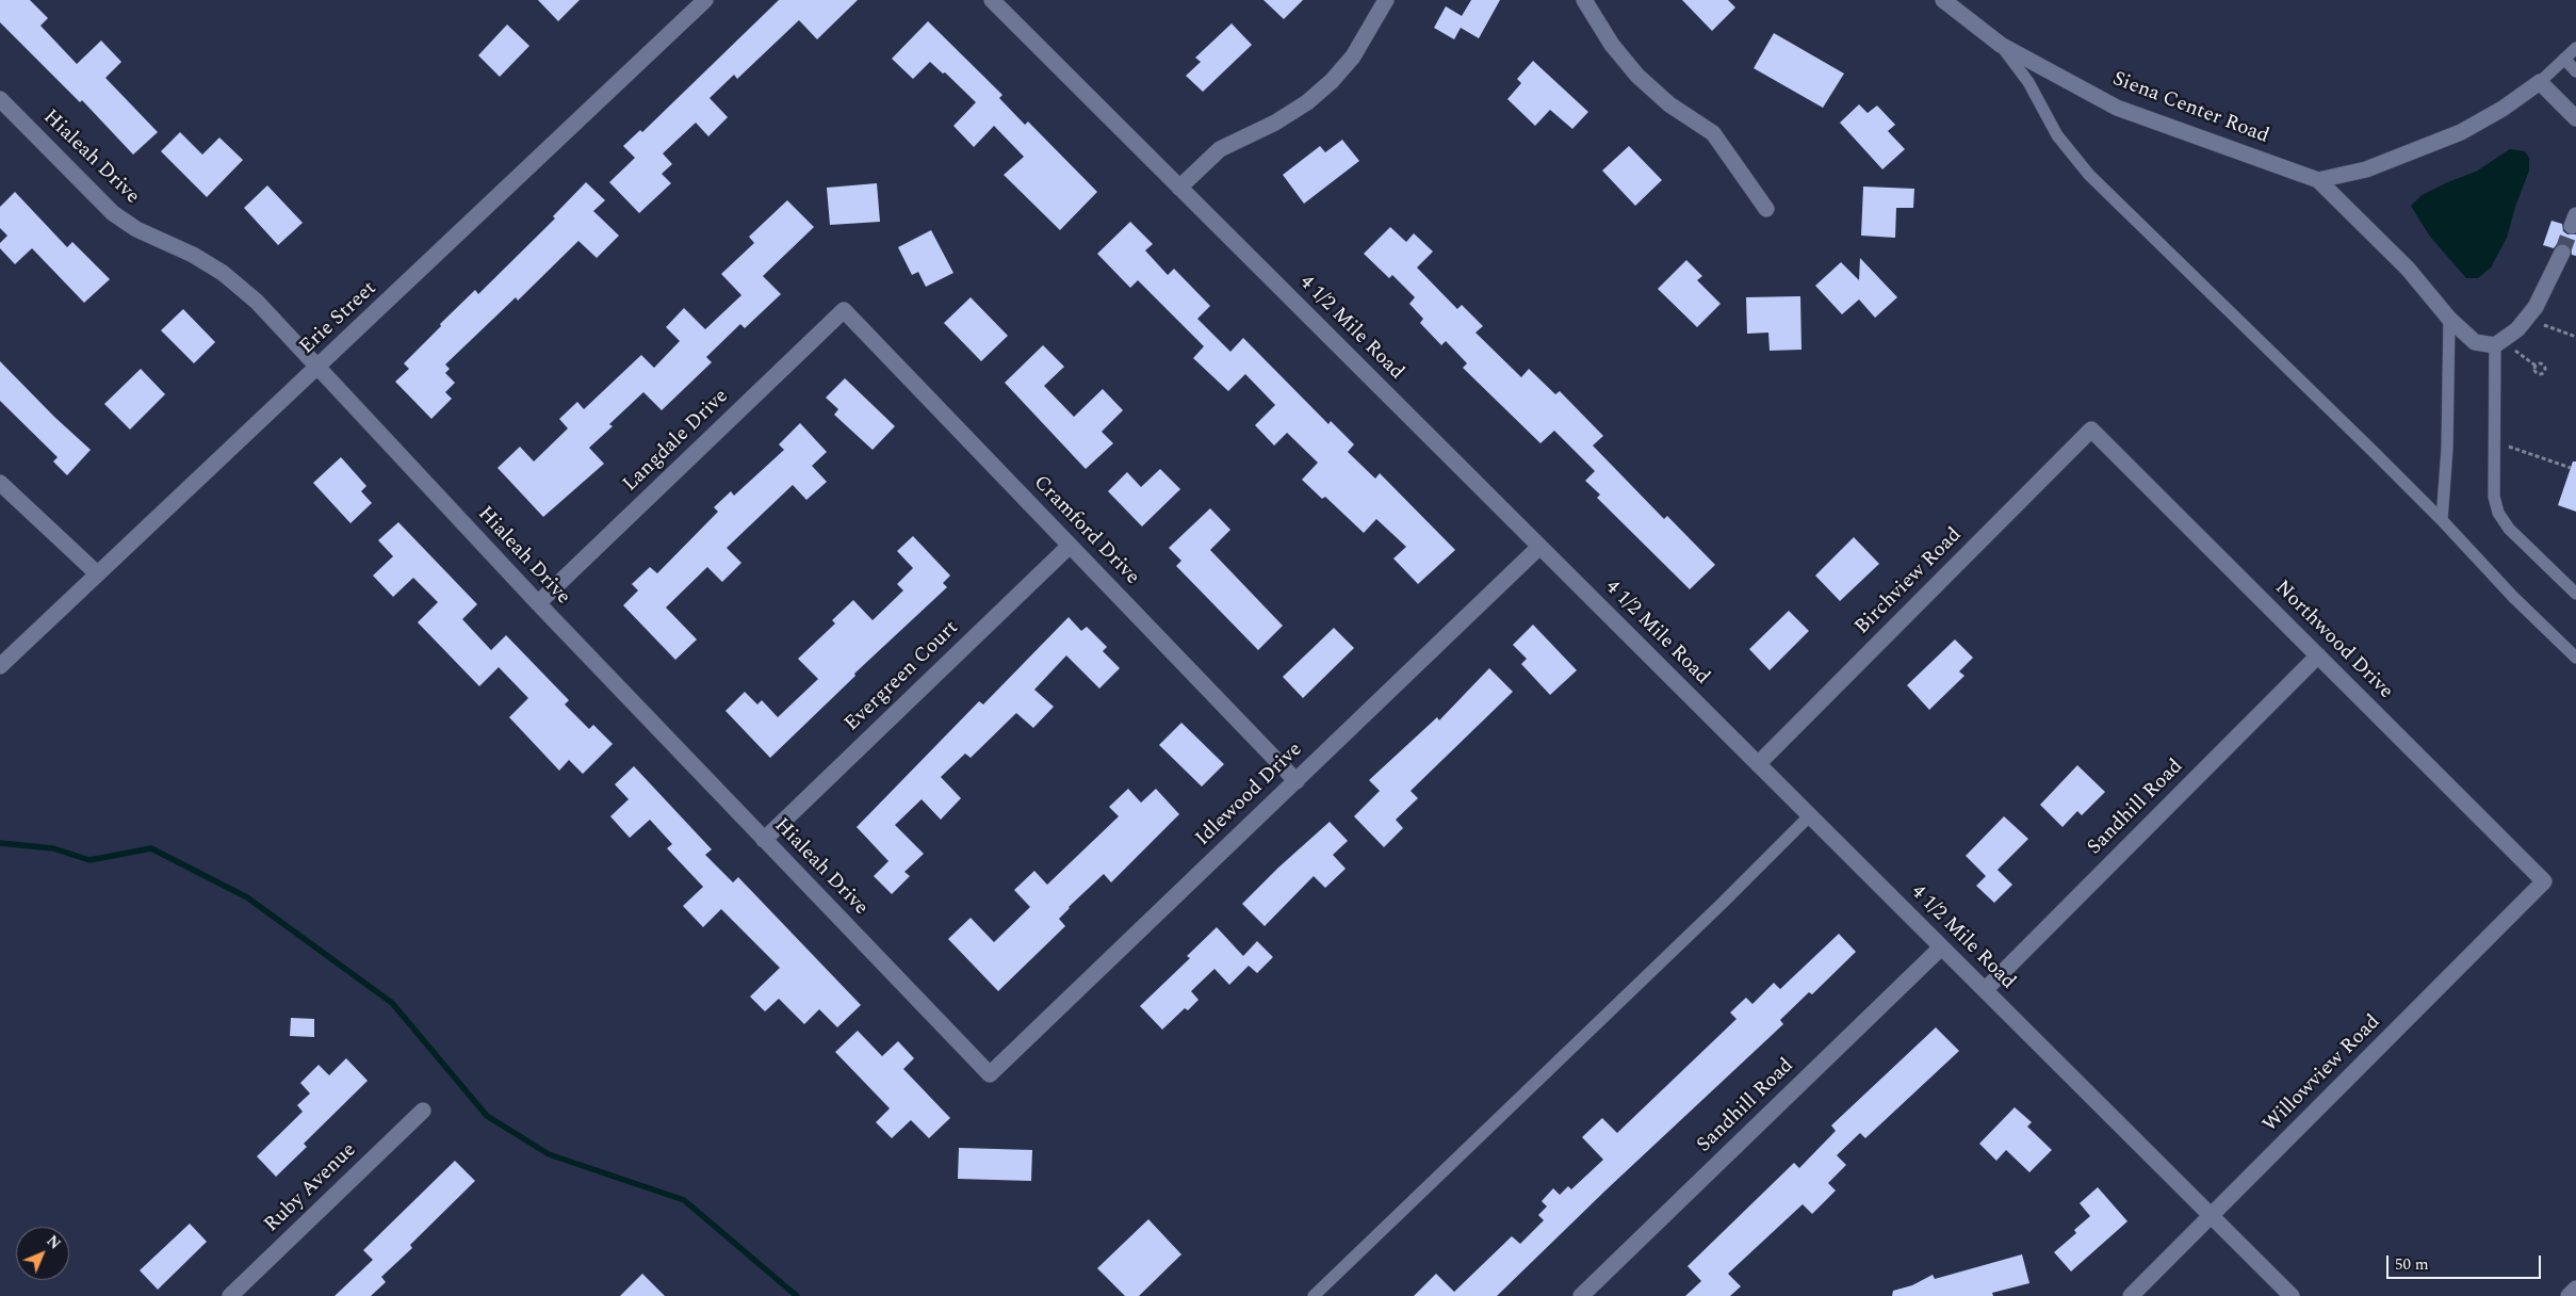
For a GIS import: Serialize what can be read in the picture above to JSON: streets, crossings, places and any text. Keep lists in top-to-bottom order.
{
  "streets": {
    "street": [
      "Siena Center Road",
      "Hialeah Drive",
      "Erie Street",
      "4 1/2 Mile Road",
      "Langdale Drive",
      "Cramford Drive",
      "Birchview Road",
      "Northwood Drive",
      "Evergreen Court",
      "Idlewood Drive",
      "Sandhill Road",
      "Willowview Road",
      "Ruby Avenue"
    ]
  },
  "crossings": [
    ["Hialeah Drive", "Erie Street"],
    ["Hialeah Drive", "Langdale Drive"],
    ["Hialeah Drive", "Evergreen Court"],
    ["Hialeah Drive", "Idlewood Drive"],
    ["4 1/2 Mile Road", "Birchview Road"],
    ["4 1/2 Mile Road", "Idlewood Drive"],
    ["4 1/2 Mile Road", "Sandhill Road"],
    ["4 1/2 Mile Road", "Willowview Road"],
    ["Langdale Drive", "Cramford Drive"],
    ["Cramford Drive", "Evergreen Court"],
    ["Cramford Drive", "Idlewood Drive"],
    ["Birchview Road", "Northwood Drive"],
    ["Northwood Drive", "Sandhill Road"],
    ["Northwood Drive", "Willowview Road"]
  ],
  "scale_bar": "50 m",
  "north": "top right"
}
